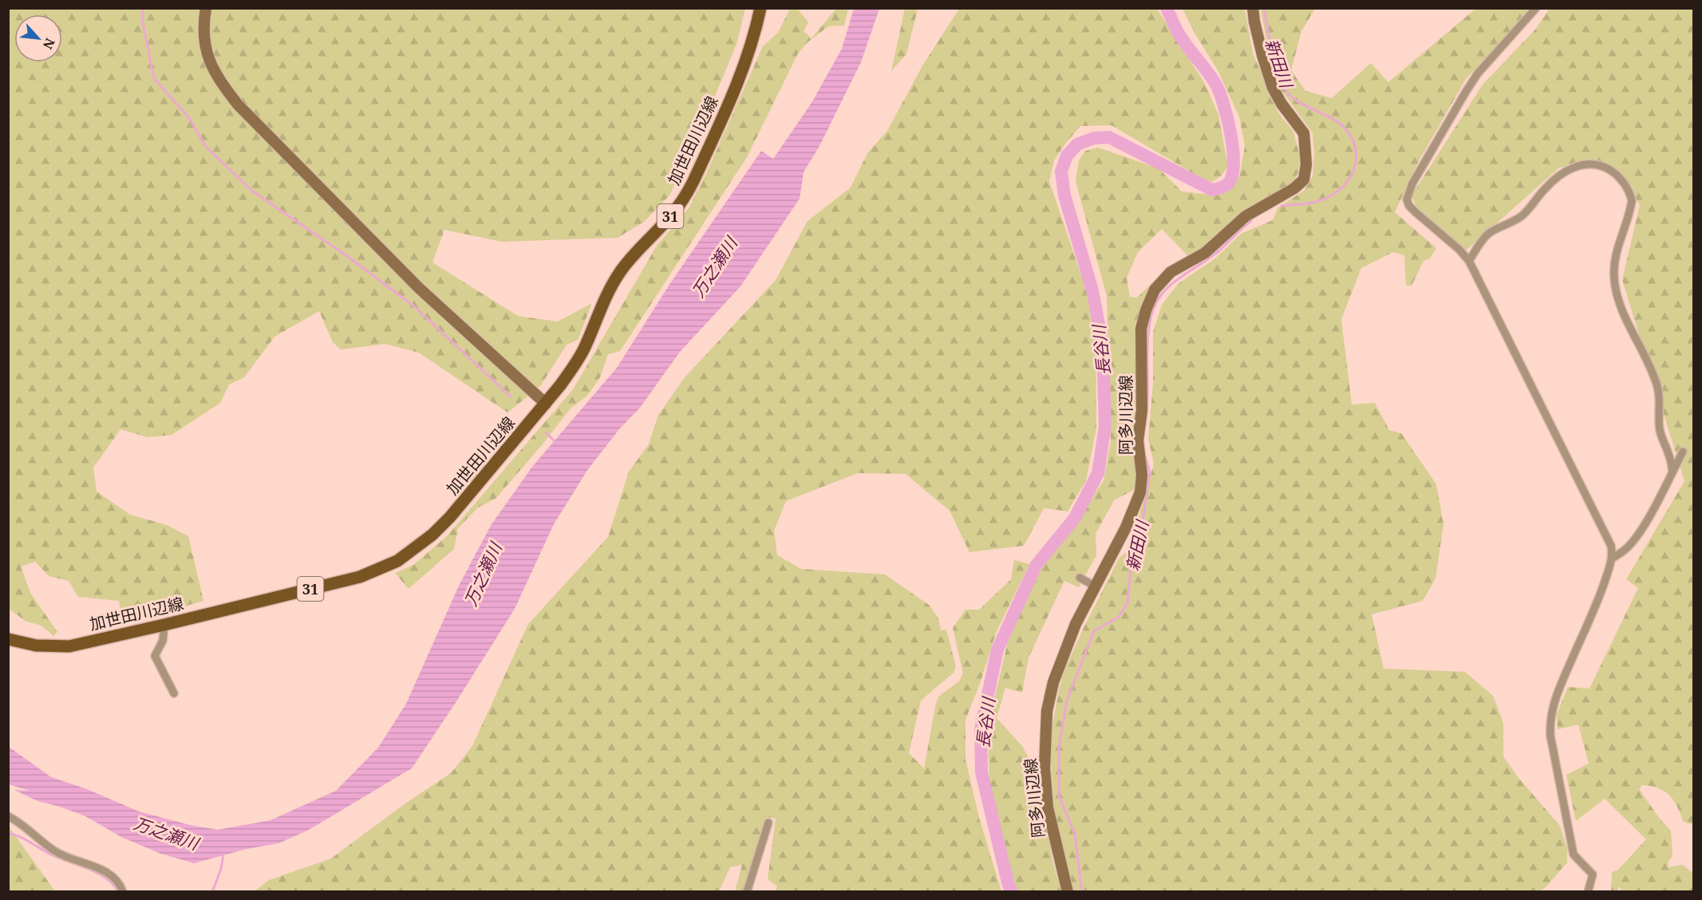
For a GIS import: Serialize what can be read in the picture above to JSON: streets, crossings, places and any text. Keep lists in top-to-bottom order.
{
  "streets": {
    "main road": ["加世田川辺線", "31", "阿多川辺線"]
  },
  "water": ["新田川", "万之瀬川", "長谷川"],
  "north": "bottom right"
}
